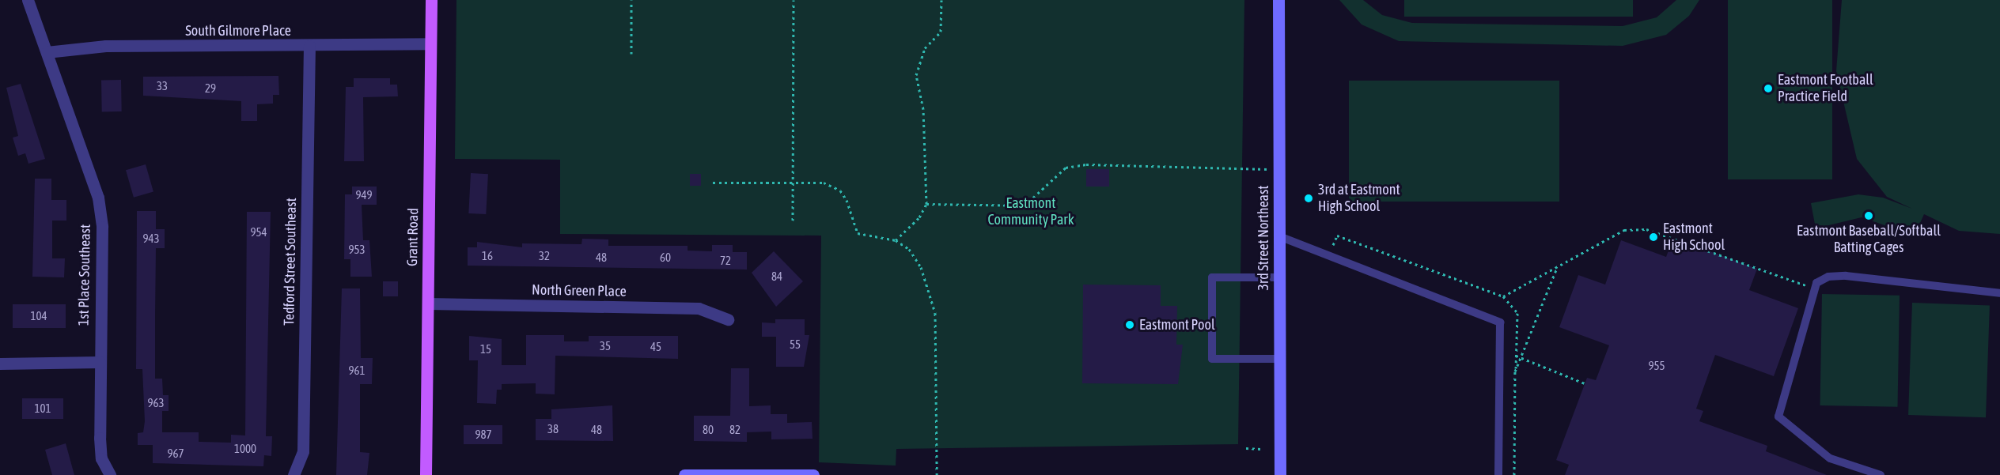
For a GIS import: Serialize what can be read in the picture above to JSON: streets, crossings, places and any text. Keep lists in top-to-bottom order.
{
  "streets": {
    "main road": ["Grant Road"],
    "street": [
      "South Gilmore Place",
      "3rd Street Northeast",
      "Tedford Street Southeast",
      "1st Place Southeast",
      "North Green Place"
    ]
  },
  "crossings": [
    ["South Gilmore Place", "Grant Road"],
    ["South Gilmore Place", "Tedford Street Southeast"],
    ["South Gilmore Place", "1st Place Southeast"],
    ["Grant Road", "North Green Place"]
  ],
  "parks": ["Eastmont Community Park"],
  "places": [
    "Eastmont Football Practice Field",
    "3rd at Eastmont High School",
    "Eastmont Baseball/Softball Batting Cages",
    "Eastmont High School",
    "Eastmont Pool"
  ],
  "house_numbers": [
    "33",
    "29",
    "949",
    "954",
    "943",
    "953",
    "16",
    "32",
    "48",
    "60",
    "72",
    "84",
    "104",
    "55",
    "35",
    "45",
    "15",
    "955",
    "961",
    "963",
    "101",
    "38",
    "48",
    "80",
    "82",
    "987",
    "1000",
    "967"
  ]
}
